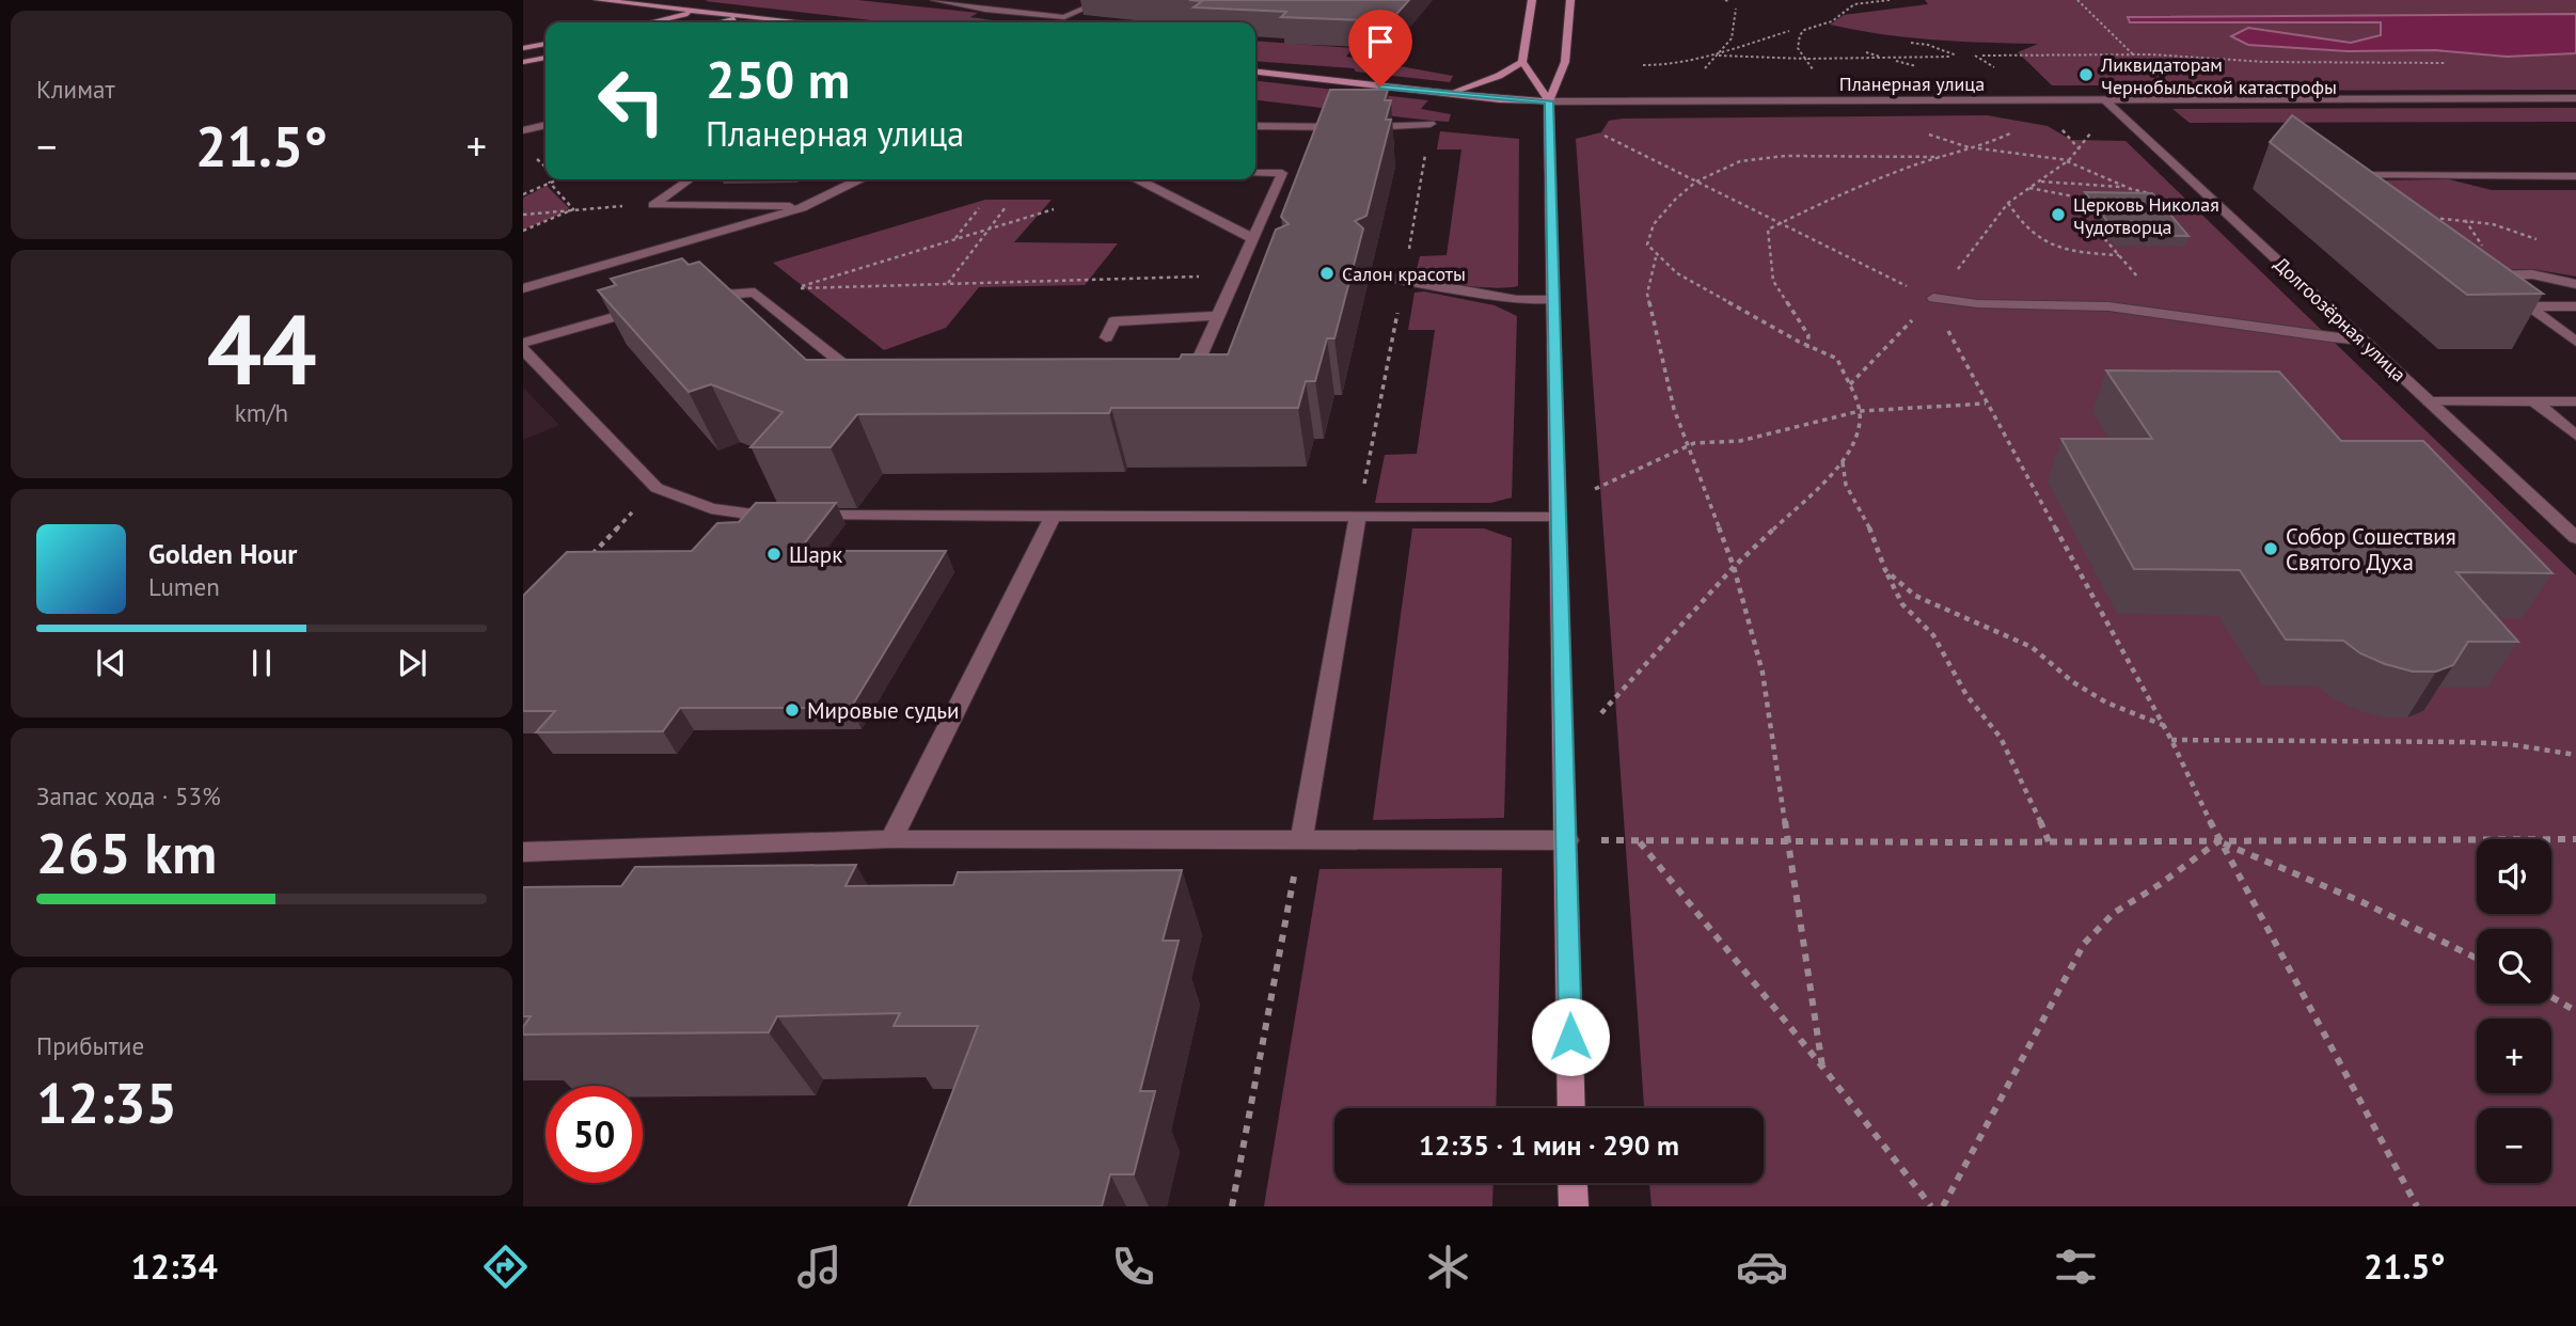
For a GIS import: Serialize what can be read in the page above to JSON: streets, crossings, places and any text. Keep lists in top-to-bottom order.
{
  "streets": {
    "main road": ["Планерная улица"],
    "street": ["Долгоозёрная улица"]
  },
  "crossings": [
    ["Планерная улица", "Долгоозёрная улица"]
  ],
  "places": [
    "Ликвидаторам Чернобыльской катастрофы",
    "Церковь Николая Чудотворца",
    "Салон красоты",
    "Собор Сошествия Святого Духа",
    "Шарк",
    "Мировые судьи"
  ],
  "page": {
    "tile": [
      "Климат",
      ["44", "km/h"],
      ["Запас хода · 53%", "265 km"],
      ["Прибытие", "12:35"]
    ],
    "turn": ["250 m", "Планерная улица"],
    "heat": ["−", "21.5°", "+"],
    "song": ["Golden Hour", "Lumen"],
    "map_buttons": ["+", "−"],
    "limit": "50",
    "trip": "12:35 · 1 мин · 290 m",
    "tabs": ["12:34", "21.5°"]
  }
}
